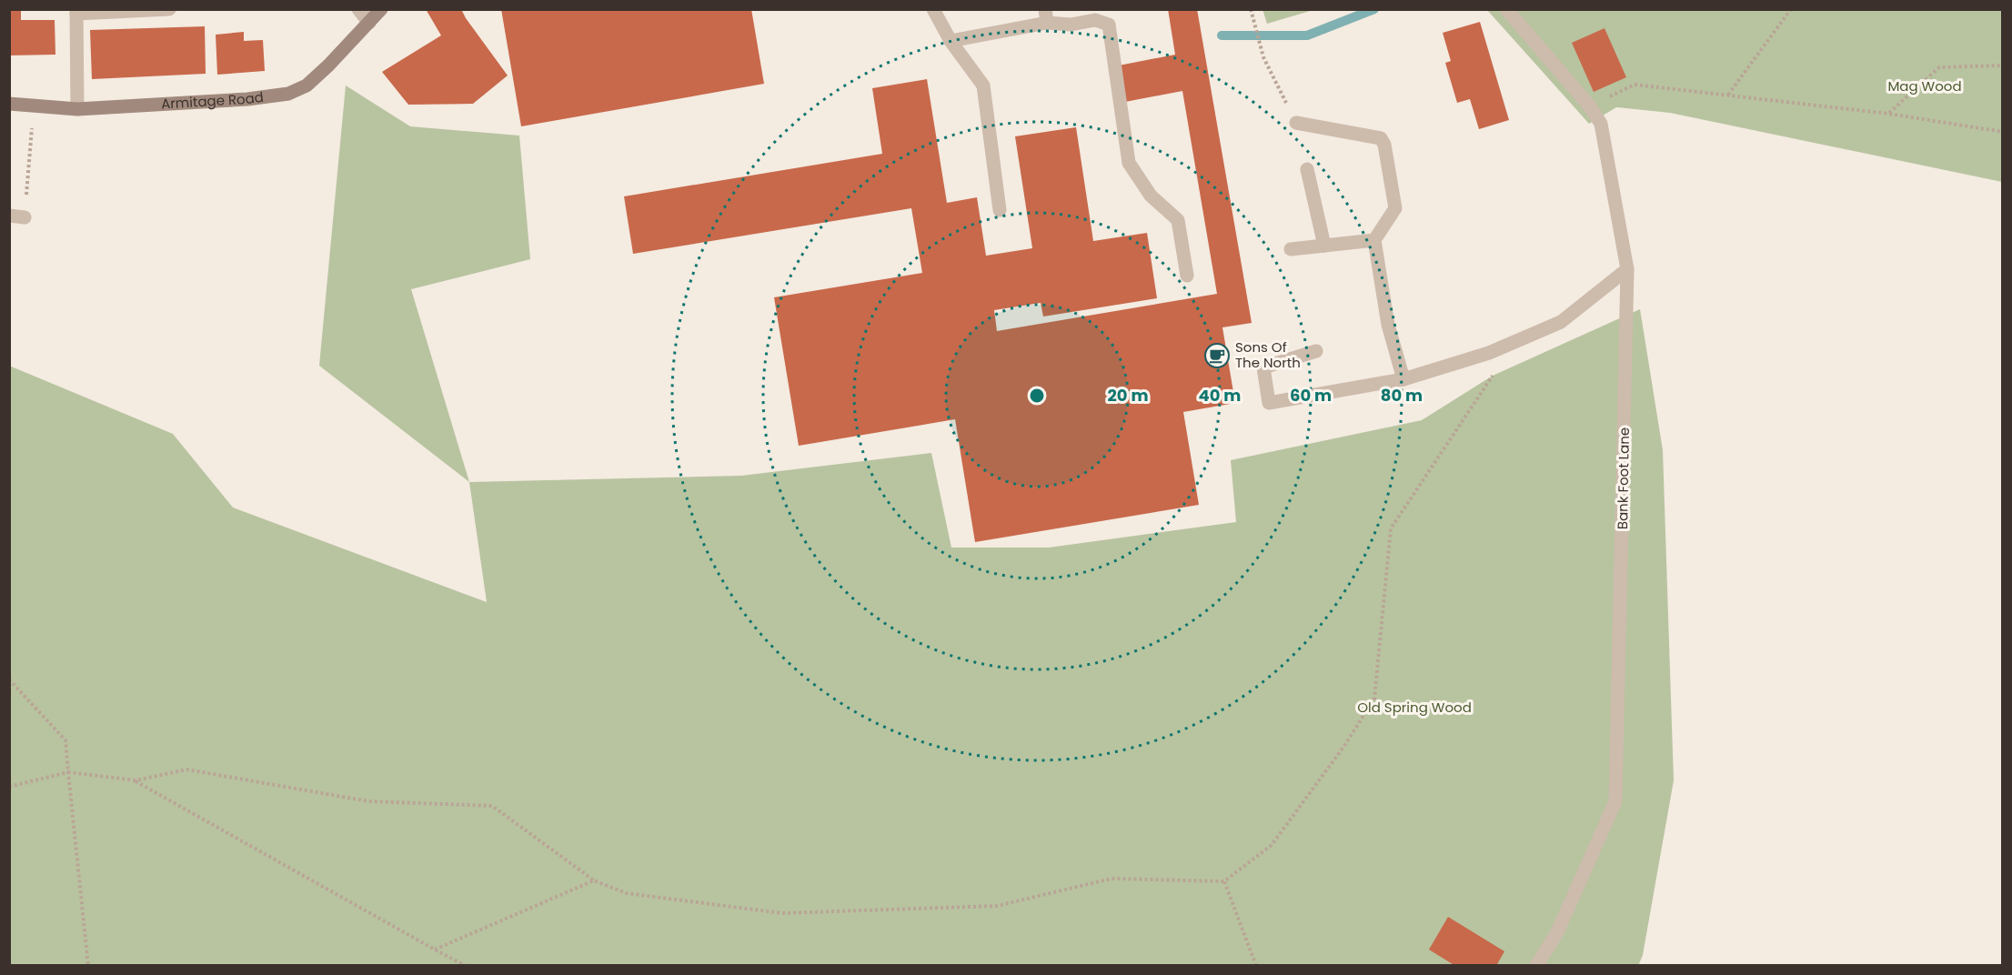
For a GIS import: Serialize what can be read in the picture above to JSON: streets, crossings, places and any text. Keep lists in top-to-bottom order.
{
  "streets": {
    "main road": ["Armitage Road"],
    "street": ["Bank Foot Lane"]
  },
  "parks": ["Mag Wood", "Old Spring Wood"],
  "places": {
    "cafe": ["Sons Of The North"]
  },
  "rings": [
    "20 m",
    "40 m",
    "60 m",
    "80 m"
  ]
}
